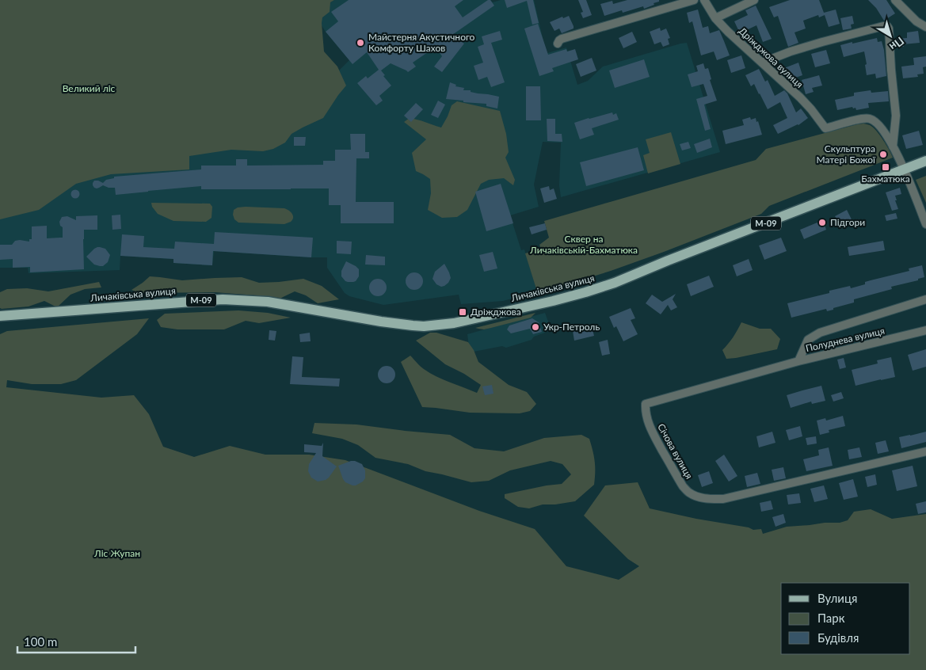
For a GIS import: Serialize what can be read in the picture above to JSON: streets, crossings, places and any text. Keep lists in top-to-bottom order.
{
  "streets": {
    "main road": ["М-09", "Личаківська вулиця"],
    "street": ["Дріжджова вулиця", "Полуднева вулиця", "Січова вулиця"]
  },
  "crossings": [
    ["Полуднева вулиця", "Січова вулиця"]
  ],
  "parks": ["Великий ліс", "Сквер на Личаківській-Бахматюка", "Ліс Жупан"],
  "places": {
    "other": [
      "Майстерня Акустичного Комфорту Шахов",
      "Скульптура Матері Божої",
      "Підгори",
      "Укр-Петроль"
    ],
    "transit": ["Бахматюка", "Дріжджова"]
  },
  "legend": ["Вулиця", "Парк", "Будівля"],
  "scale_bar": "100 m",
  "north": "bottom right"
}
